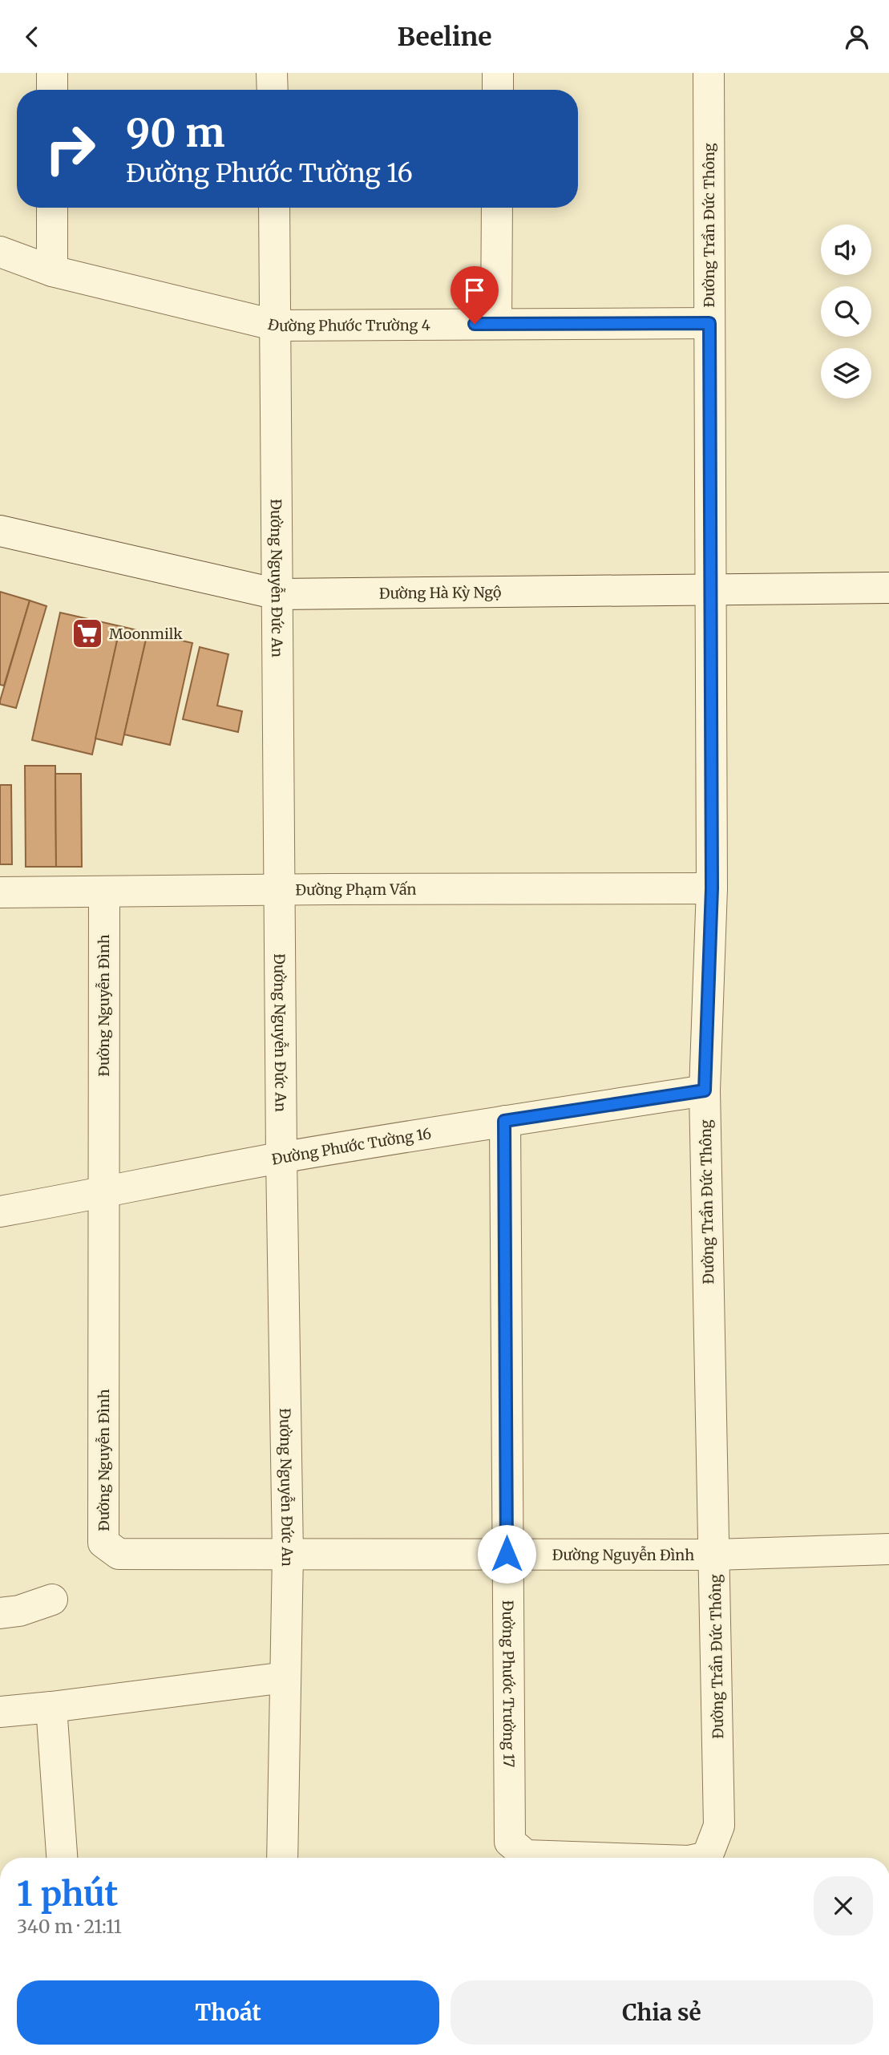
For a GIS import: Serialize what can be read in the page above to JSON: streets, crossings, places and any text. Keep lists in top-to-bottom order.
{
  "streets": {
    "street": [
      "Đường Trần Đức Thông",
      "Đường Phước Trường 4",
      "Đường Nguyễn Đức An",
      "Đường Hà Kỳ Ngộ",
      "Đường Phạm Vấn",
      "Đường Nguyễn Đình",
      "Đường Phước Tường 16",
      "Đường Phước Trường 17"
    ]
  },
  "crossings": [
    ["Đường Trần Đức Thông", "Đường Phước Trường 4"],
    ["Đường Trần Đức Thông", "Đường Hà Kỳ Ngộ"],
    ["Đường Trần Đức Thông", "Đường Phạm Vấn"],
    ["Đường Trần Đức Thông", "Đường Nguyễn Đình"],
    ["Đường Trần Đức Thông", "Đường Phước Tường 16"],
    ["Đường Trần Đức Thông", "Đường Phước Trường 17"],
    ["Đường Phước Trường 4", "Đường Nguyễn Đức An"],
    ["Đường Nguyễn Đức An", "Đường Hà Kỳ Ngộ"],
    ["Đường Nguyễn Đức An", "Đường Phạm Vấn"],
    ["Đường Nguyễn Đức An", "Đường Nguyễn Đình"],
    ["Đường Nguyễn Đức An", "Đường Phước Tường 16"],
    ["Đường Phạm Vấn", "Đường Nguyễn Đình"],
    ["Đường Nguyễn Đình", "Đường Phước Tường 16"],
    ["Đường Nguyễn Đình", "Đường Phước Trường 17"],
    ["Đường Phước Tường 16", "Đường Phước Trường 17"]
  ],
  "places": {
    "supermarket": ["Moonmilk"]
  },
  "page": {
    "header": "Beeline",
    "turn": ["90 m", "Đường Phước Tường 16"],
    "heading": ["1 phút", "340 m · 21:11"],
    "buttons": ["Thoát", "Chia sẻ"]
  }
}
